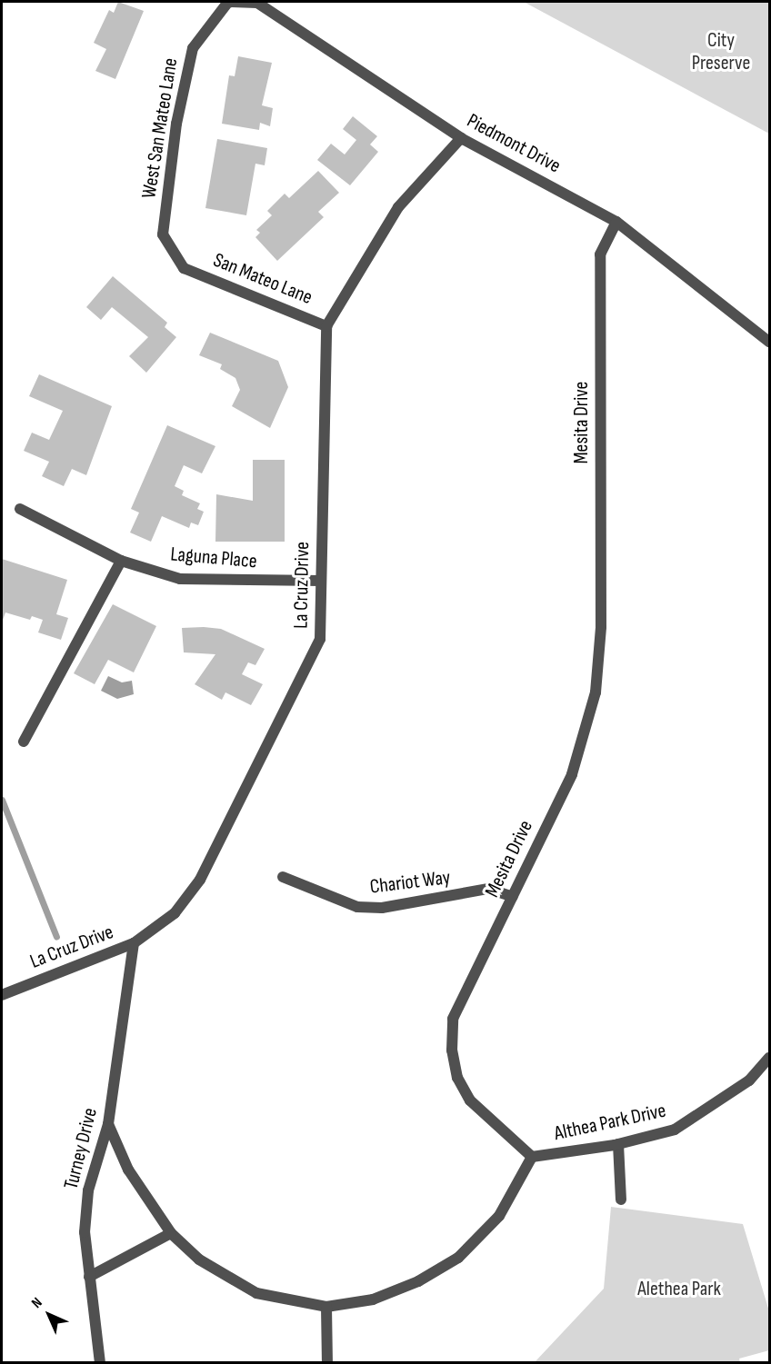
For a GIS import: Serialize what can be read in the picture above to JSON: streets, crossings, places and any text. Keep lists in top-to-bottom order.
{
  "streets": {
    "street": [
      "West San Mateo Lane",
      "Piedmont Drive",
      "San Mateo Lane",
      "Mesita Drive",
      "Laguna Place",
      "La Cruz Drive",
      "Chariot Way",
      "Althea Park Drive",
      "Turney Drive"
    ]
  },
  "crossings": [
    ["West San Mateo Lane", "Piedmont Drive"],
    ["West San Mateo Lane", "San Mateo Lane"],
    ["Piedmont Drive", "Mesita Drive"],
    ["Piedmont Drive", "La Cruz Drive"],
    ["San Mateo Lane", "La Cruz Drive"],
    ["Mesita Drive", "Chariot Way"],
    ["Mesita Drive", "Althea Park Drive"],
    ["Laguna Place", "La Cruz Drive"],
    ["La Cruz Drive", "Turney Drive"]
  ],
  "parks": ["City Preserve", "Alethea Park"],
  "north": "top left"
}
